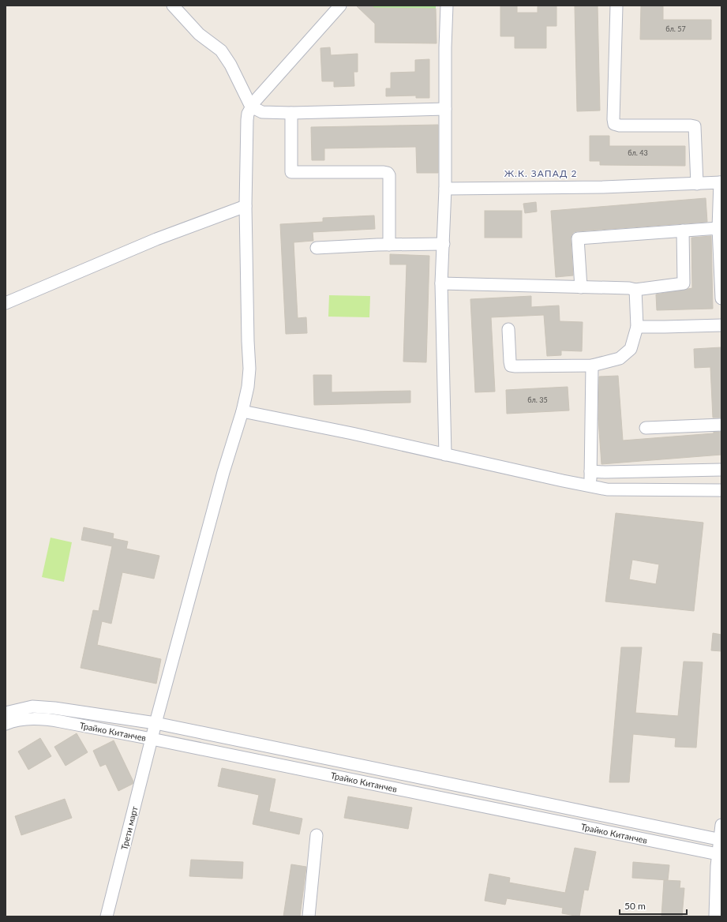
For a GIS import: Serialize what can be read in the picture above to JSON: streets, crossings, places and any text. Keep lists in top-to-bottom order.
{
  "streets": {
    "street": ["Трайко Китанчев", "Трети март"]
  },
  "crossings": [
    ["Трайко Китанчев", "Трети март"]
  ],
  "districts": ["Ж.К. ЗАПАД 2"],
  "house_numbers": ["бл. 57", "бл. 43", "бл. 35"],
  "scale_bar": "50 m"
}
